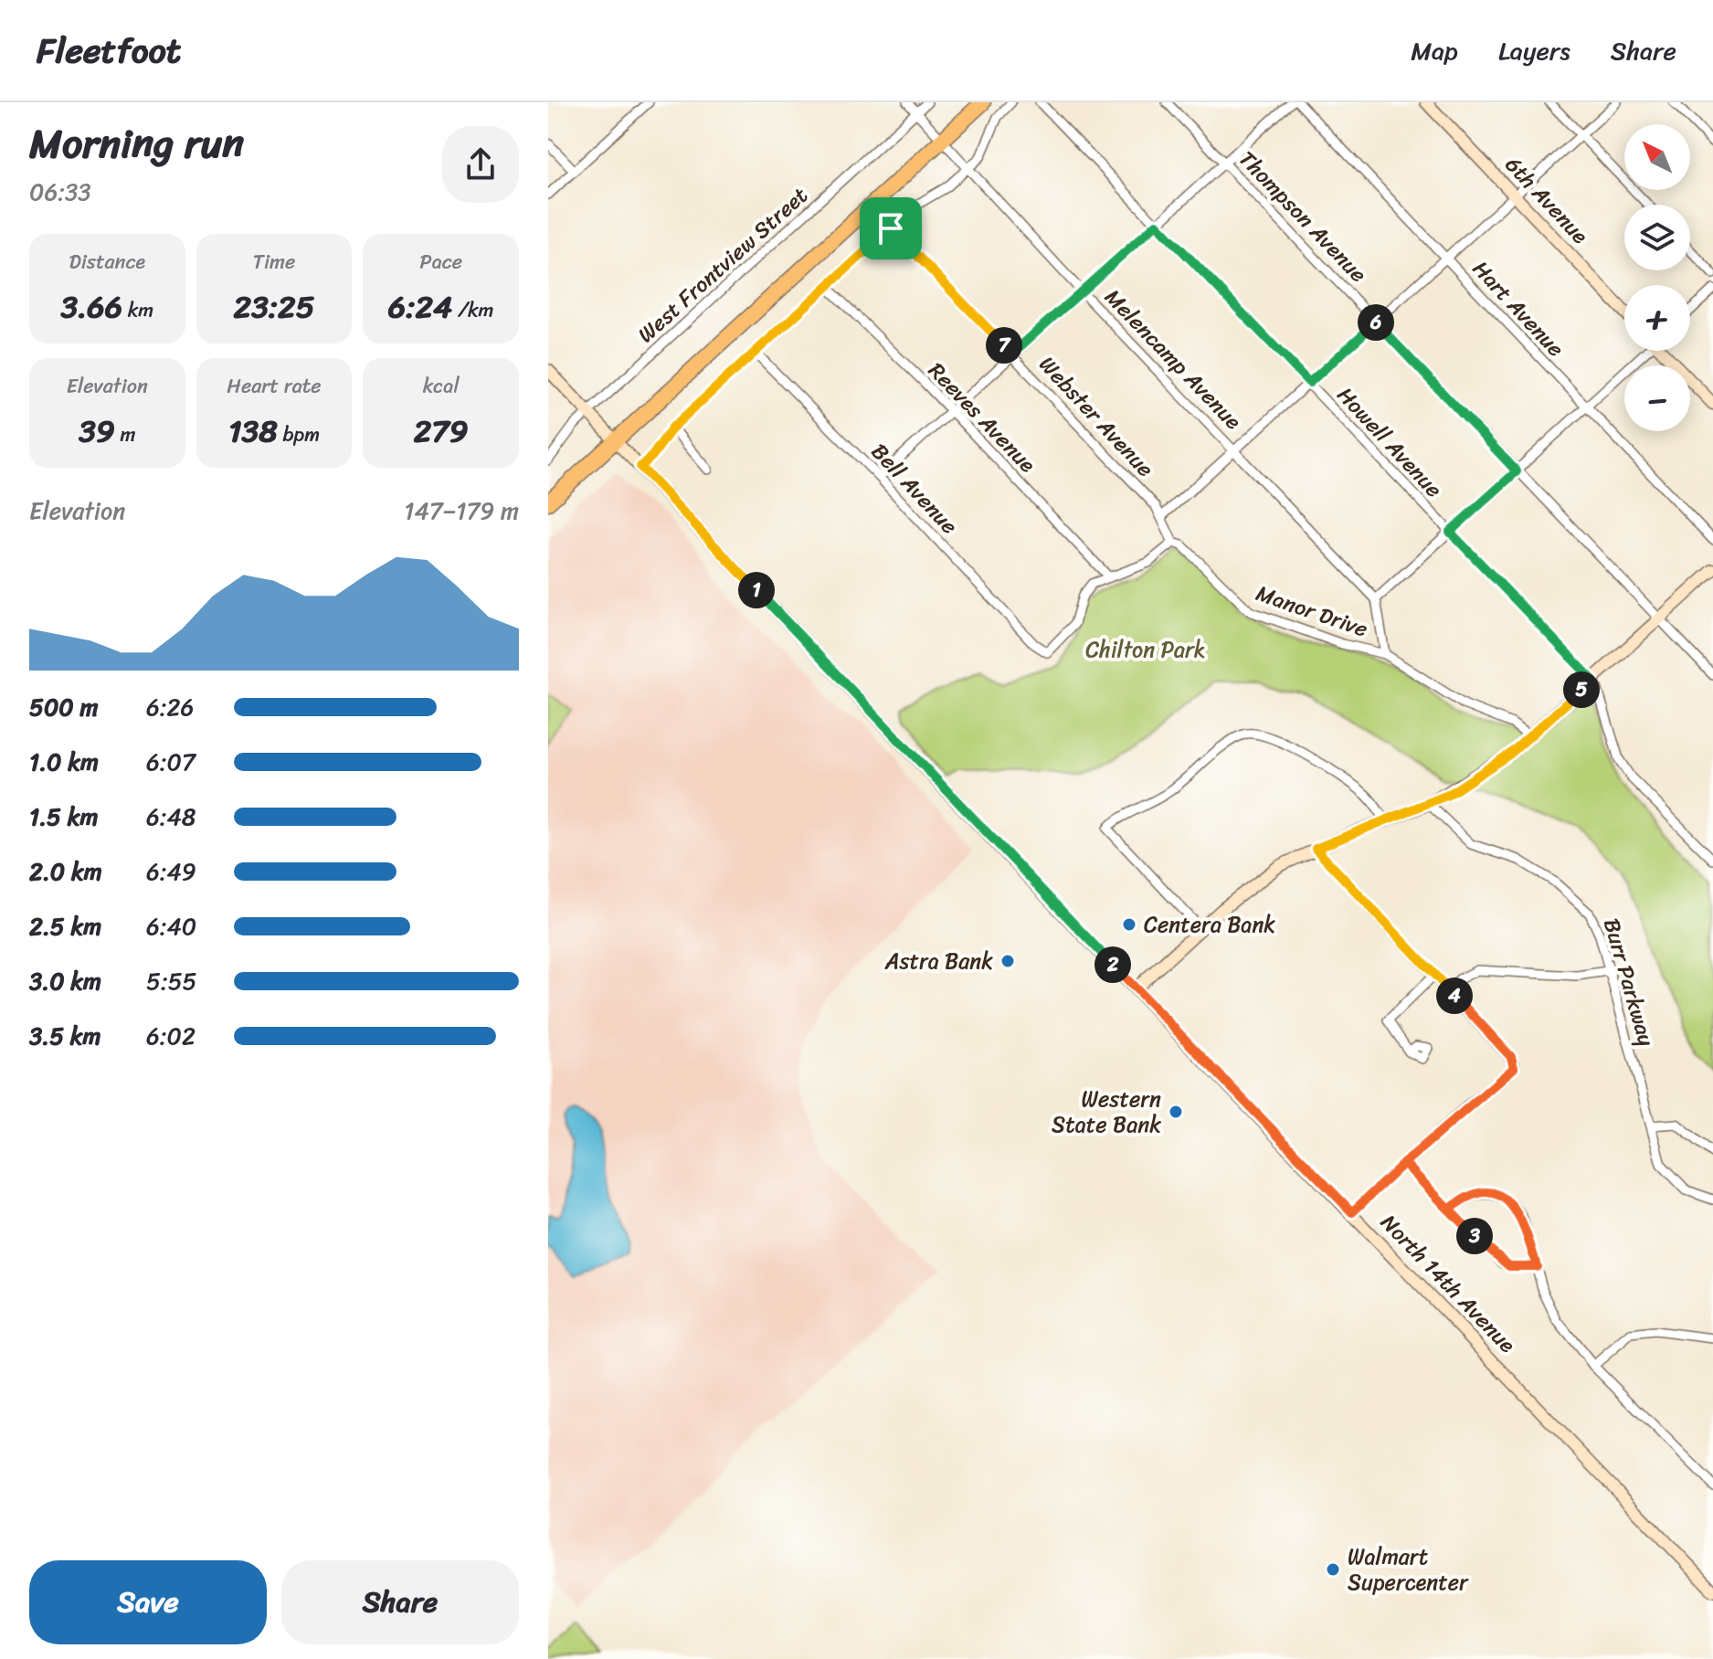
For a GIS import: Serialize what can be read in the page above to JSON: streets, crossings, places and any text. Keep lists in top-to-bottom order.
{
  "streets": {
    "main road": ["6th Avenue", "North 14th Avenue"],
    "street": [
      "Thompson Avenue",
      "West Frontview Street",
      "Hart Avenue",
      "Melencamp Avenue",
      "Webster Avenue",
      "Reeves Avenue",
      "Howell Avenue",
      "Bell Avenue",
      "Manor Drive",
      "Burr Parkway"
    ]
  },
  "crossings": [
    ["West Frontview Street", "Melencamp Avenue"],
    ["West Frontview Street", "North 14th Avenue"],
    ["Webster Avenue", "Manor Drive"],
    ["Reeves Avenue", "Bell Avenue"]
  ],
  "parks": ["Chilton Park"],
  "places": [
    "Centera Bank",
    "Astra Bank",
    "Western State Bank",
    "Walmart Supercenter"
  ],
  "north": "top left",
  "page": {
    "header": "Fleetfoot",
    "nav": ["Map", "Layers", "Share"],
    "heading": ["Morning run", "06:33"],
    "map_buttons": ["+", "−"],
    "stats": [
      ["Distance", "3.66 km"],
      ["Time", "23:25"],
      ["Pace", "6:24 /km"],
      ["Elevation", "39 m"],
      ["Heart rate", "138 bpm"],
      ["kcal", "279"]
    ],
    "pins": [
      "6",
      "7",
      "1",
      "5",
      "2",
      "4",
      "3"
    ],
    "chart": ["Elevation", "147–179 m"],
    "list": [
      {
        "name": "500 m",
        "note": "6:26"
      },
      {
        "name": "1.0 km",
        "note": "6:07"
      },
      {
        "name": "1.5 km",
        "note": "6:48"
      },
      {
        "name": "2.0 km",
        "note": "6:49"
      },
      {
        "name": "2.5 km",
        "note": "6:40"
      },
      {
        "name": "3.0 km",
        "note": "5:55"
      },
      {
        "name": "3.5 km",
        "note": "6:02"
      }
    ],
    "buttons": ["Save", "Share"]
  }
}
